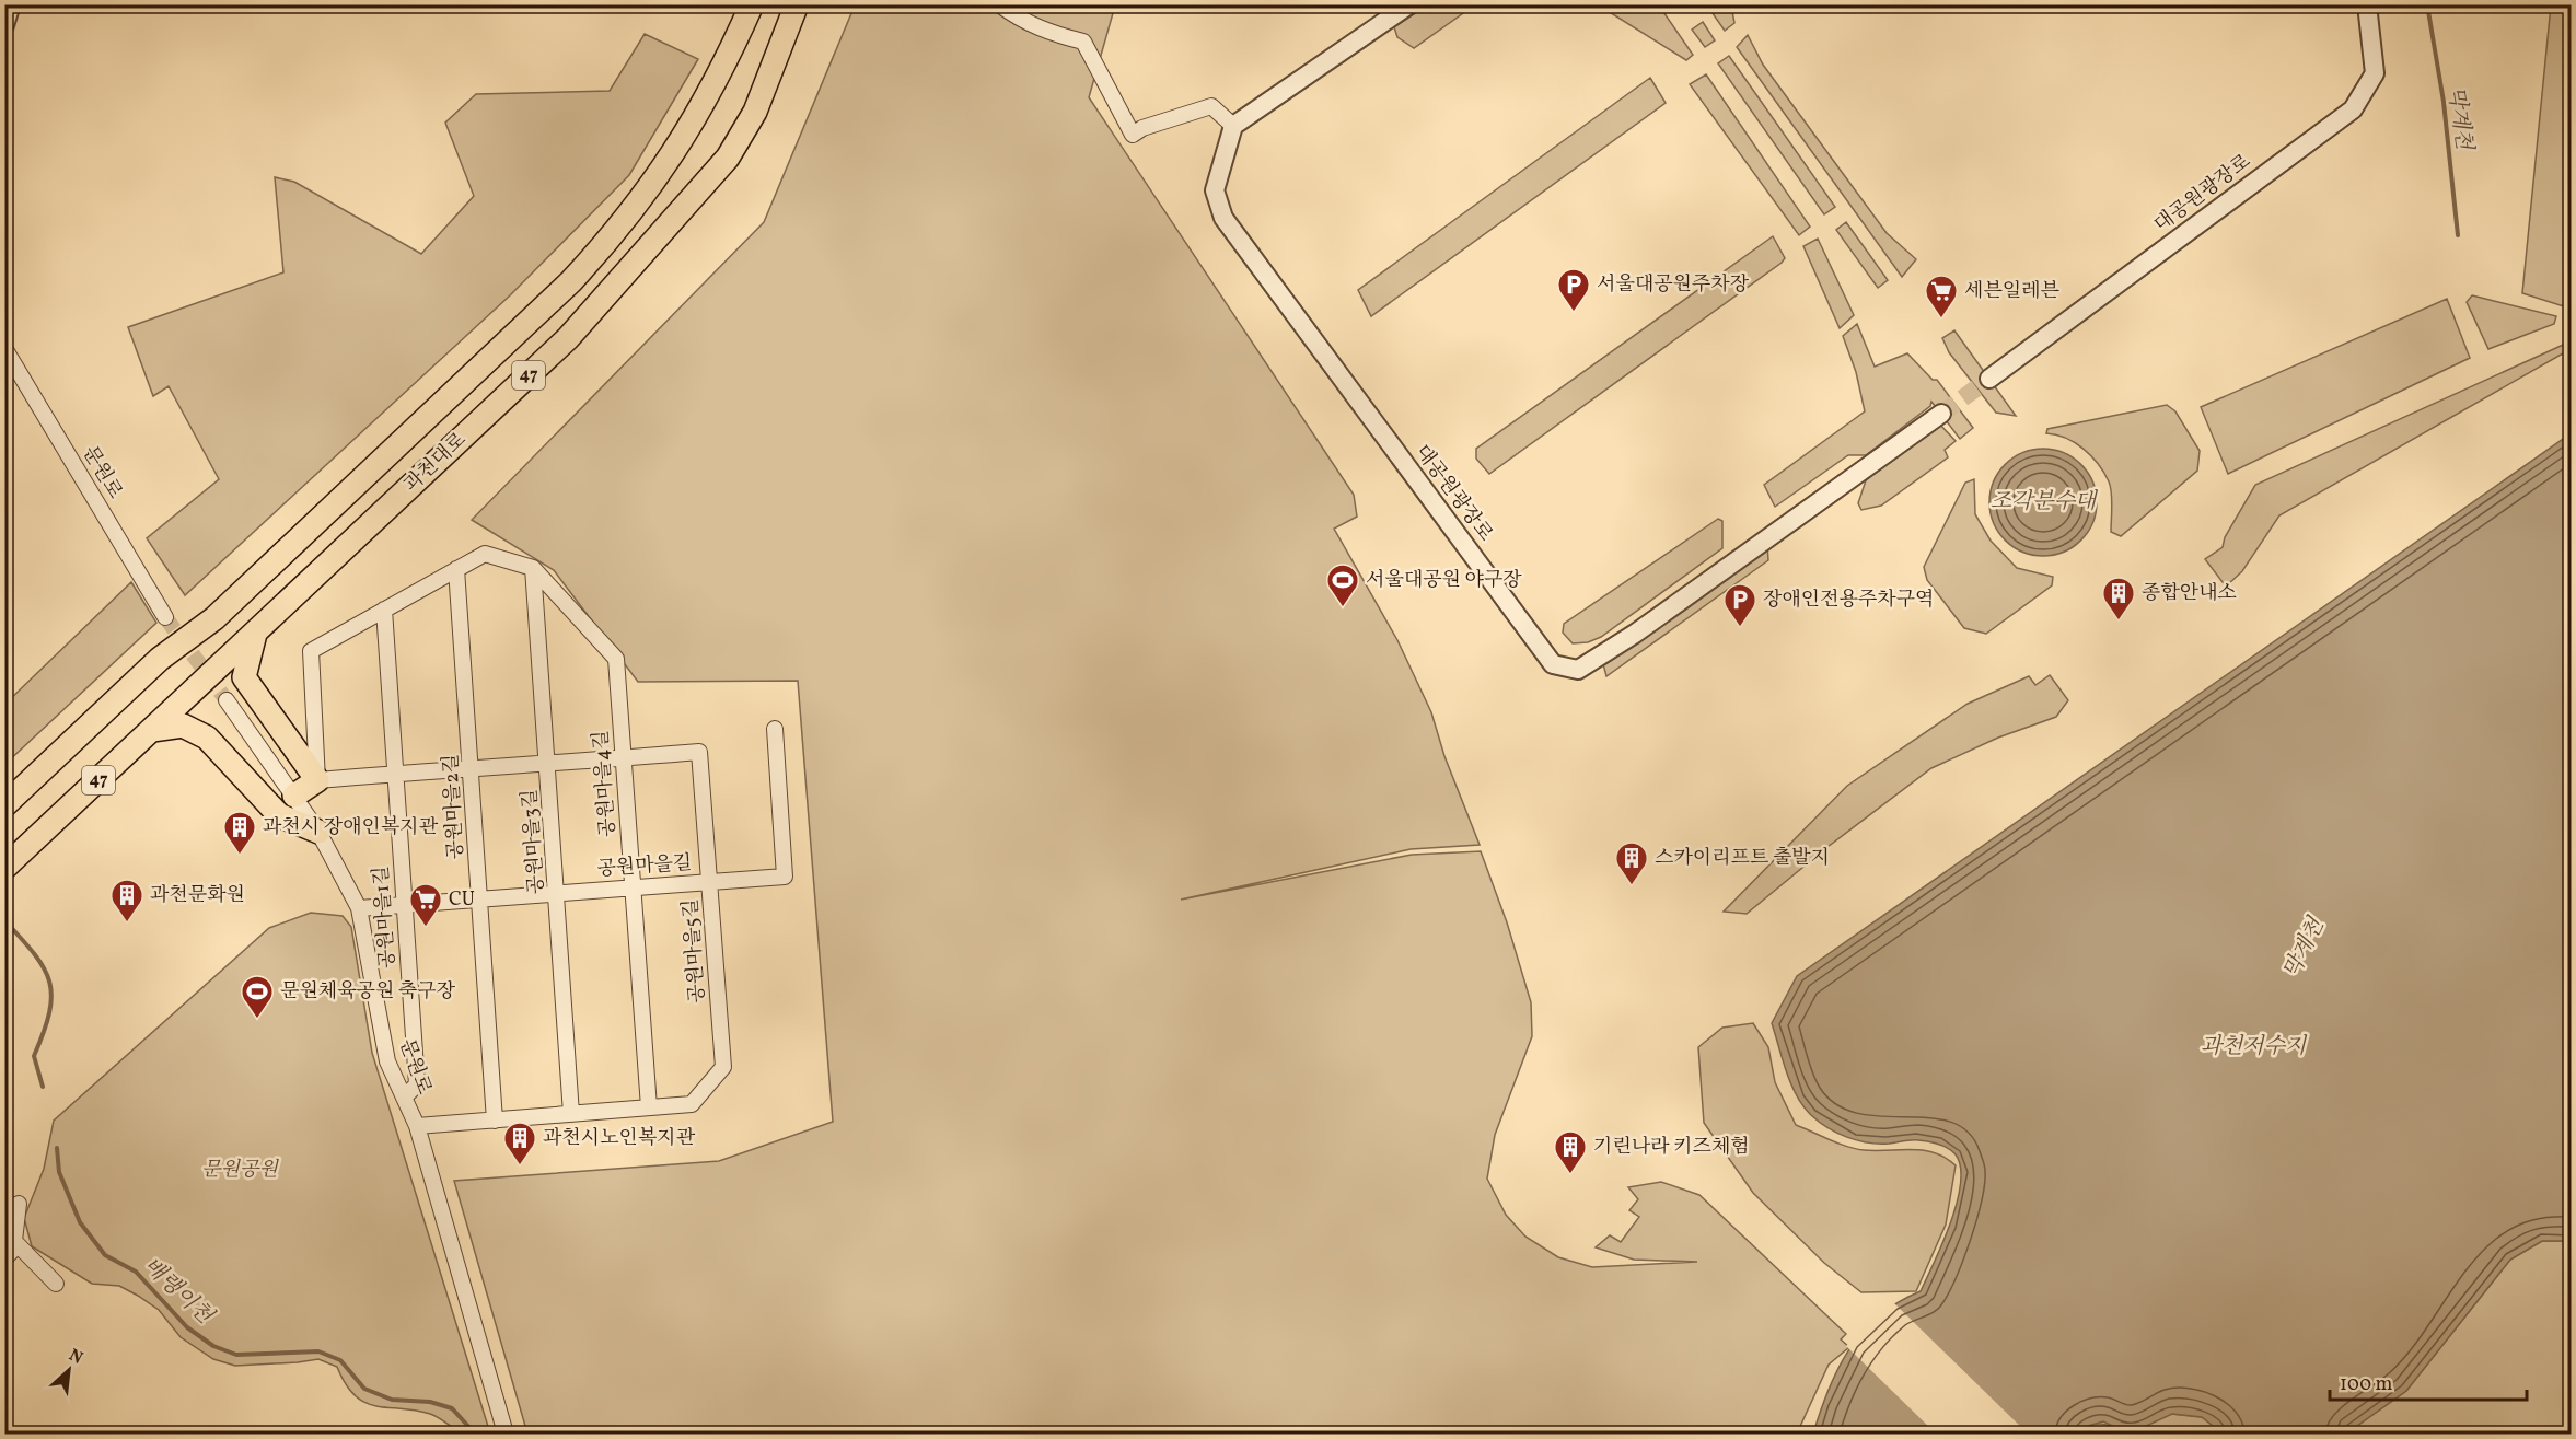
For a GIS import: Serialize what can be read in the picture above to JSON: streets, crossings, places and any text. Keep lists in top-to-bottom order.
{
  "streets": {
    "highway": ["47", "과천대로"],
    "street": [
      "대공원광장로",
      "문원로",
      "공원마을4길",
      "공원마을2길",
      "공원마을3길",
      "공원마을길",
      "공원마을1길",
      "공원마을5길"
    ]
  },
  "crossings": [
    ["문원로", "공원마을길"],
    ["문원로", "공원마을1길"],
    ["공원마을4길", "공원마을3길"],
    ["공원마을4길", "공원마을길"],
    ["공원마을4길", "공원마을5길"],
    ["공원마을2길", "공원마을길"],
    ["공원마을3길", "공원마을길"],
    ["공원마을길", "공원마을1길"],
    ["공원마을길", "공원마을5길"]
  ],
  "water": [
    "막계천",
    "조각분수대",
    "과천저수지",
    "배랭이천"
  ],
  "parks": ["문원공원"],
  "places": {
    "parking": ["서울대공원주차장", "장애인전용주차구역"],
    "supermarket": ["세븐일레븐", "CU"],
    "sports": ["서울대공원 야구장", "문원체육공원 축구장"],
    "building": [
      "종합안내소",
      "과천시 장애인복지관",
      "스카이리프트 출발지",
      "과천문화원",
      "과천시노인복지관",
      "기린나라 키즈체험"
    ]
  },
  "scale_bar": "100 m",
  "north": "top right"
}
